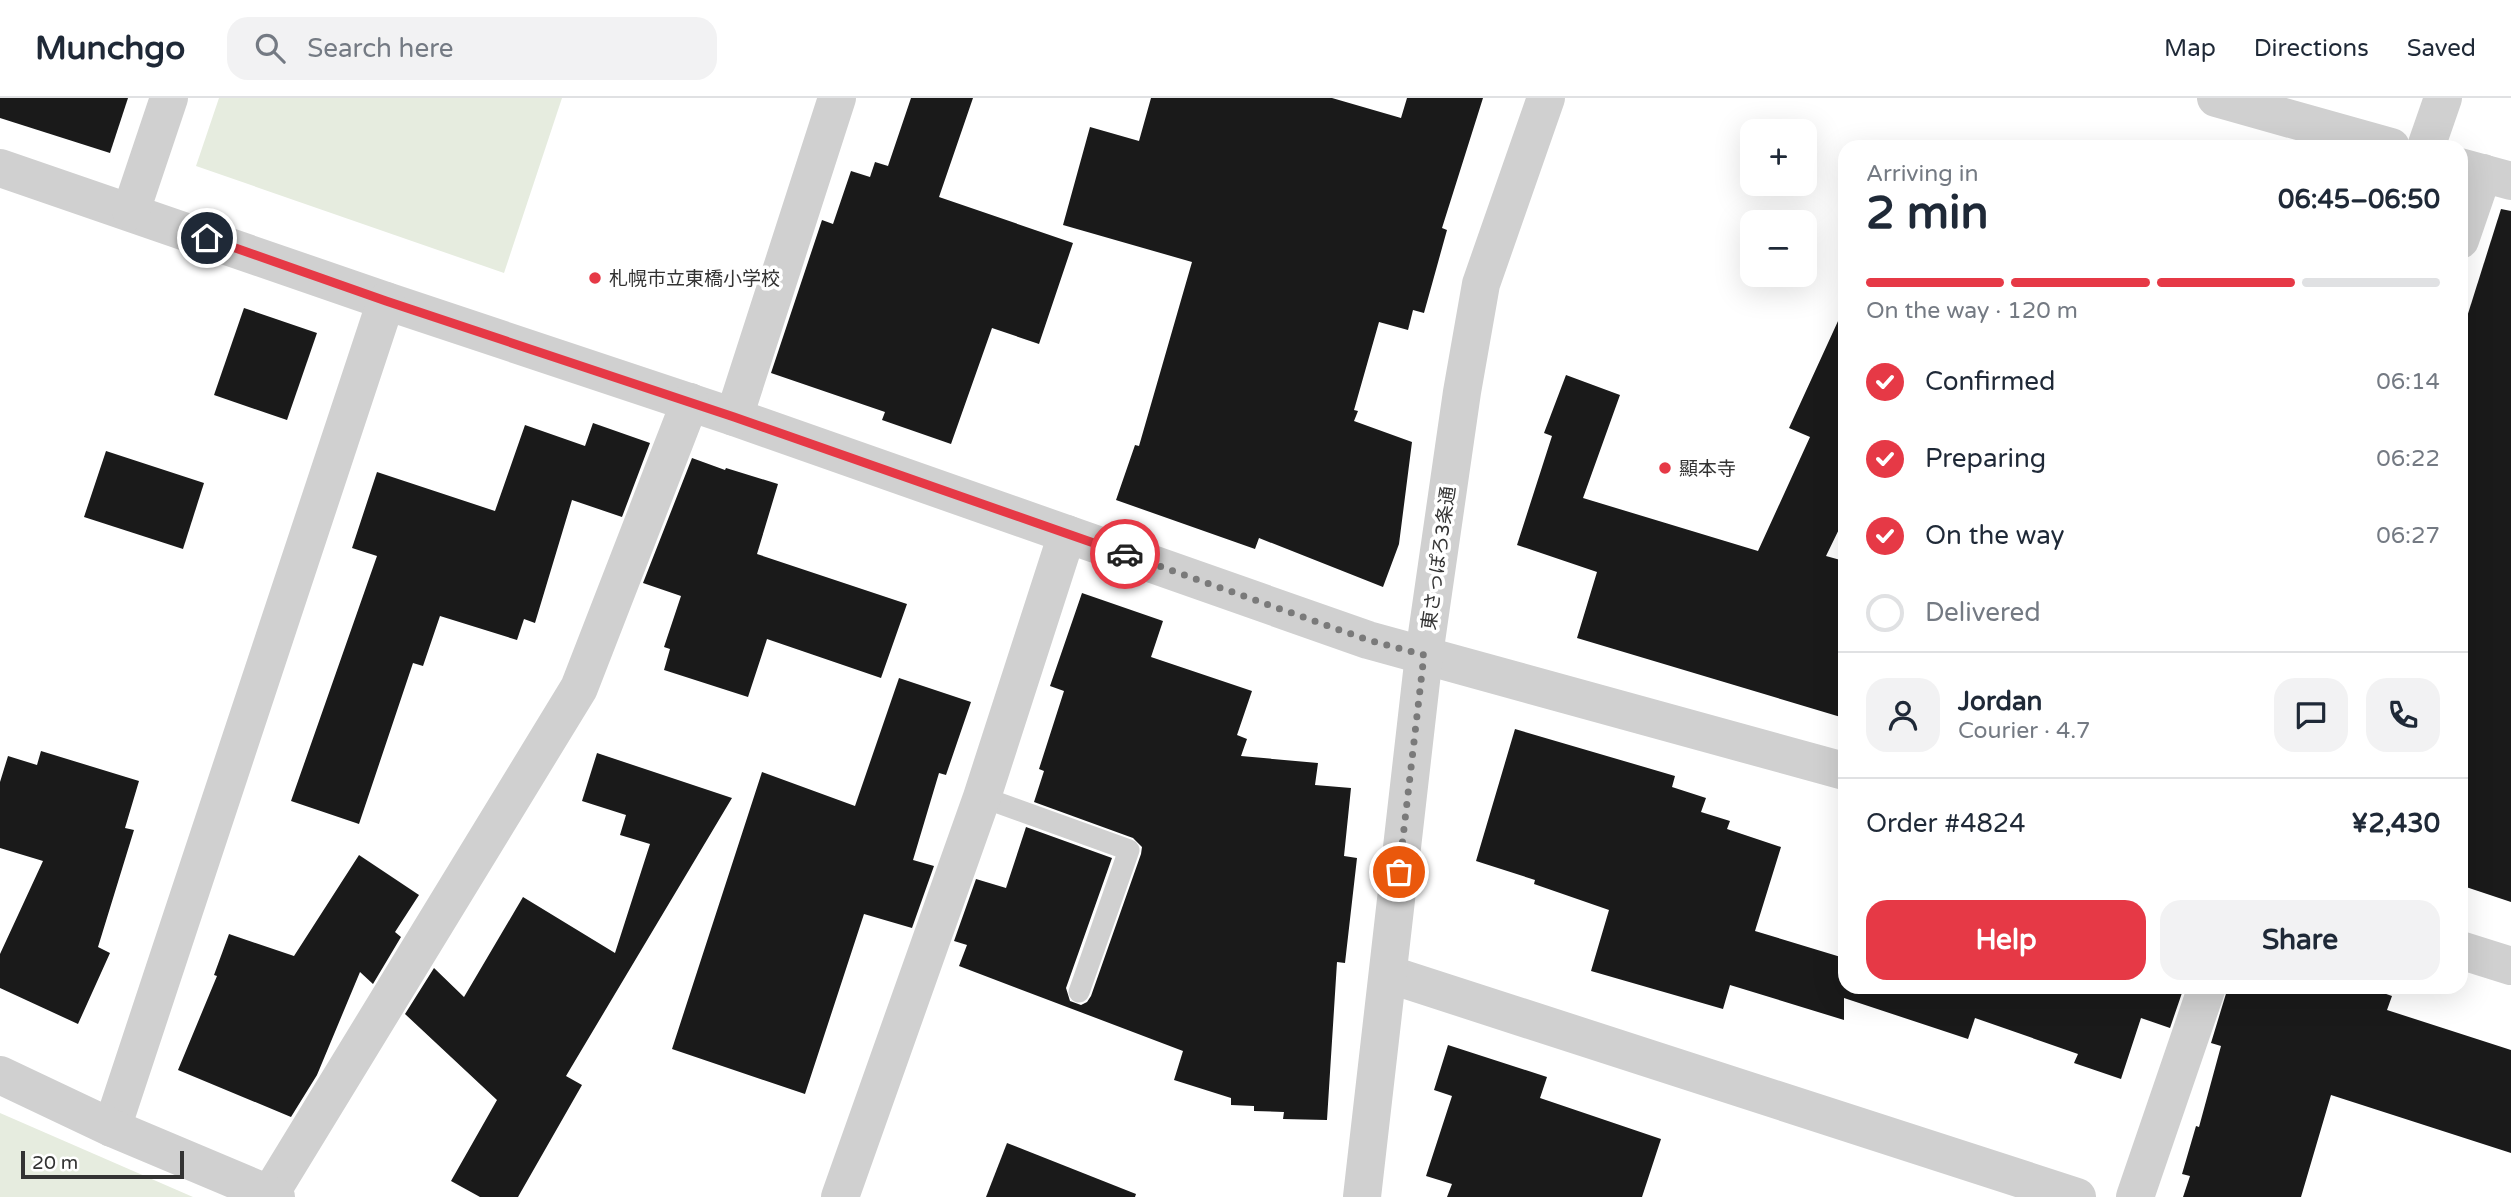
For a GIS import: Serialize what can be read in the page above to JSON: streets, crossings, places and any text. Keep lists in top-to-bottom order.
{
  "streets": {
    "street": ["東さっぽろ3条通"]
  },
  "places": ["札幌市立東橋小学校", "顯本寺"],
  "scale_bar": "20 m",
  "page": {
    "header": "Munchgo",
    "search": "Search here",
    "nav": ["Map", "Directions", "Saved"],
    "map_buttons": ["+", "−"],
    "heading": ["2 min", "Arriving in", "06:45–06:50"],
    "panel": [
      "Jordan",
      "Courier · 4.7",
      "Order #4824",
      "¥2,430"
    ],
    "bar": "On the way · 120 m",
    "list": [
      ["Confirmed", "06:14"],
      ["Preparing", "06:22"],
      ["On the way", "06:27"],
      "Delivered"
    ],
    "buttons": ["Help", "Share"],
    "scale": "20 m"
  }
}
